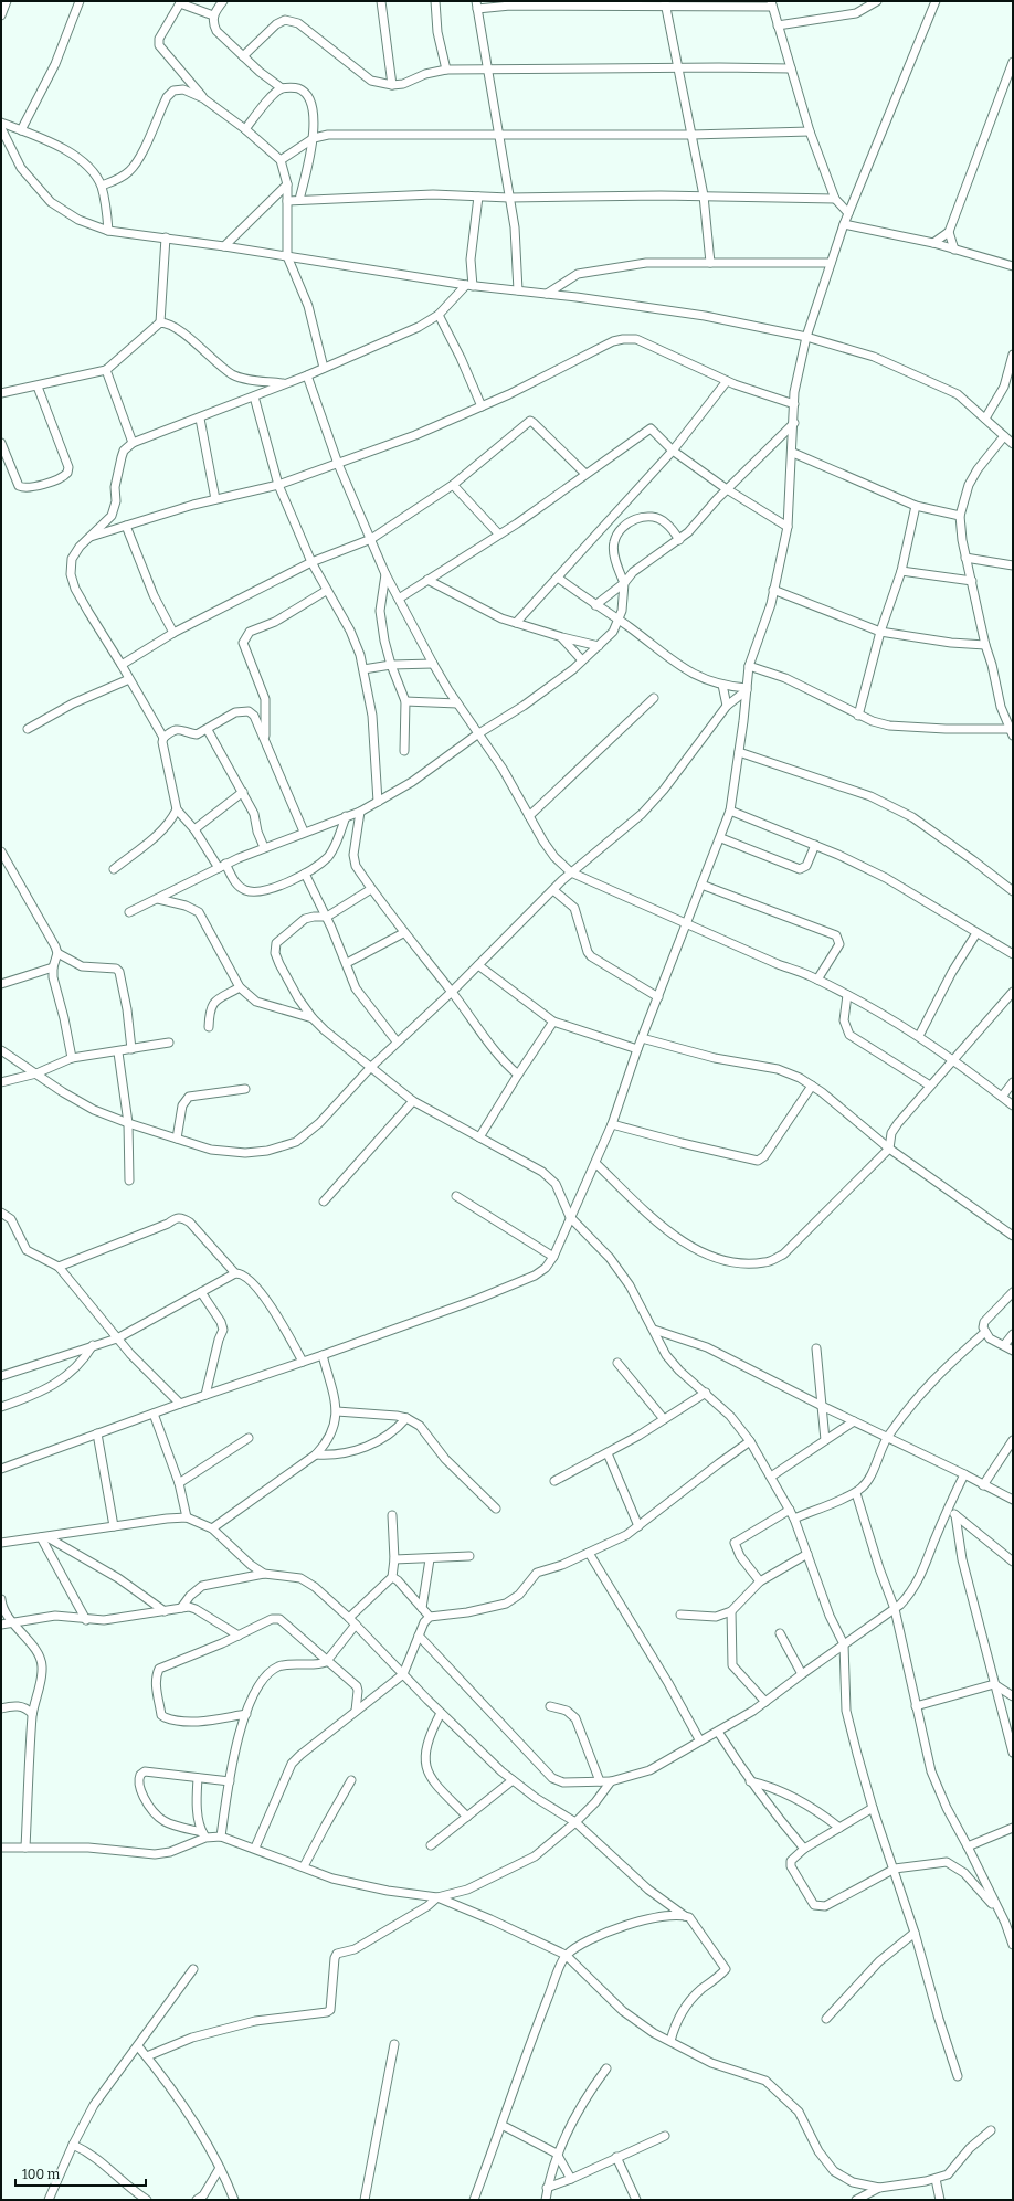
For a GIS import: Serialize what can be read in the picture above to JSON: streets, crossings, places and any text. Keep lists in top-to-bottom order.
{
  "scale_bar": "100 m"
}
